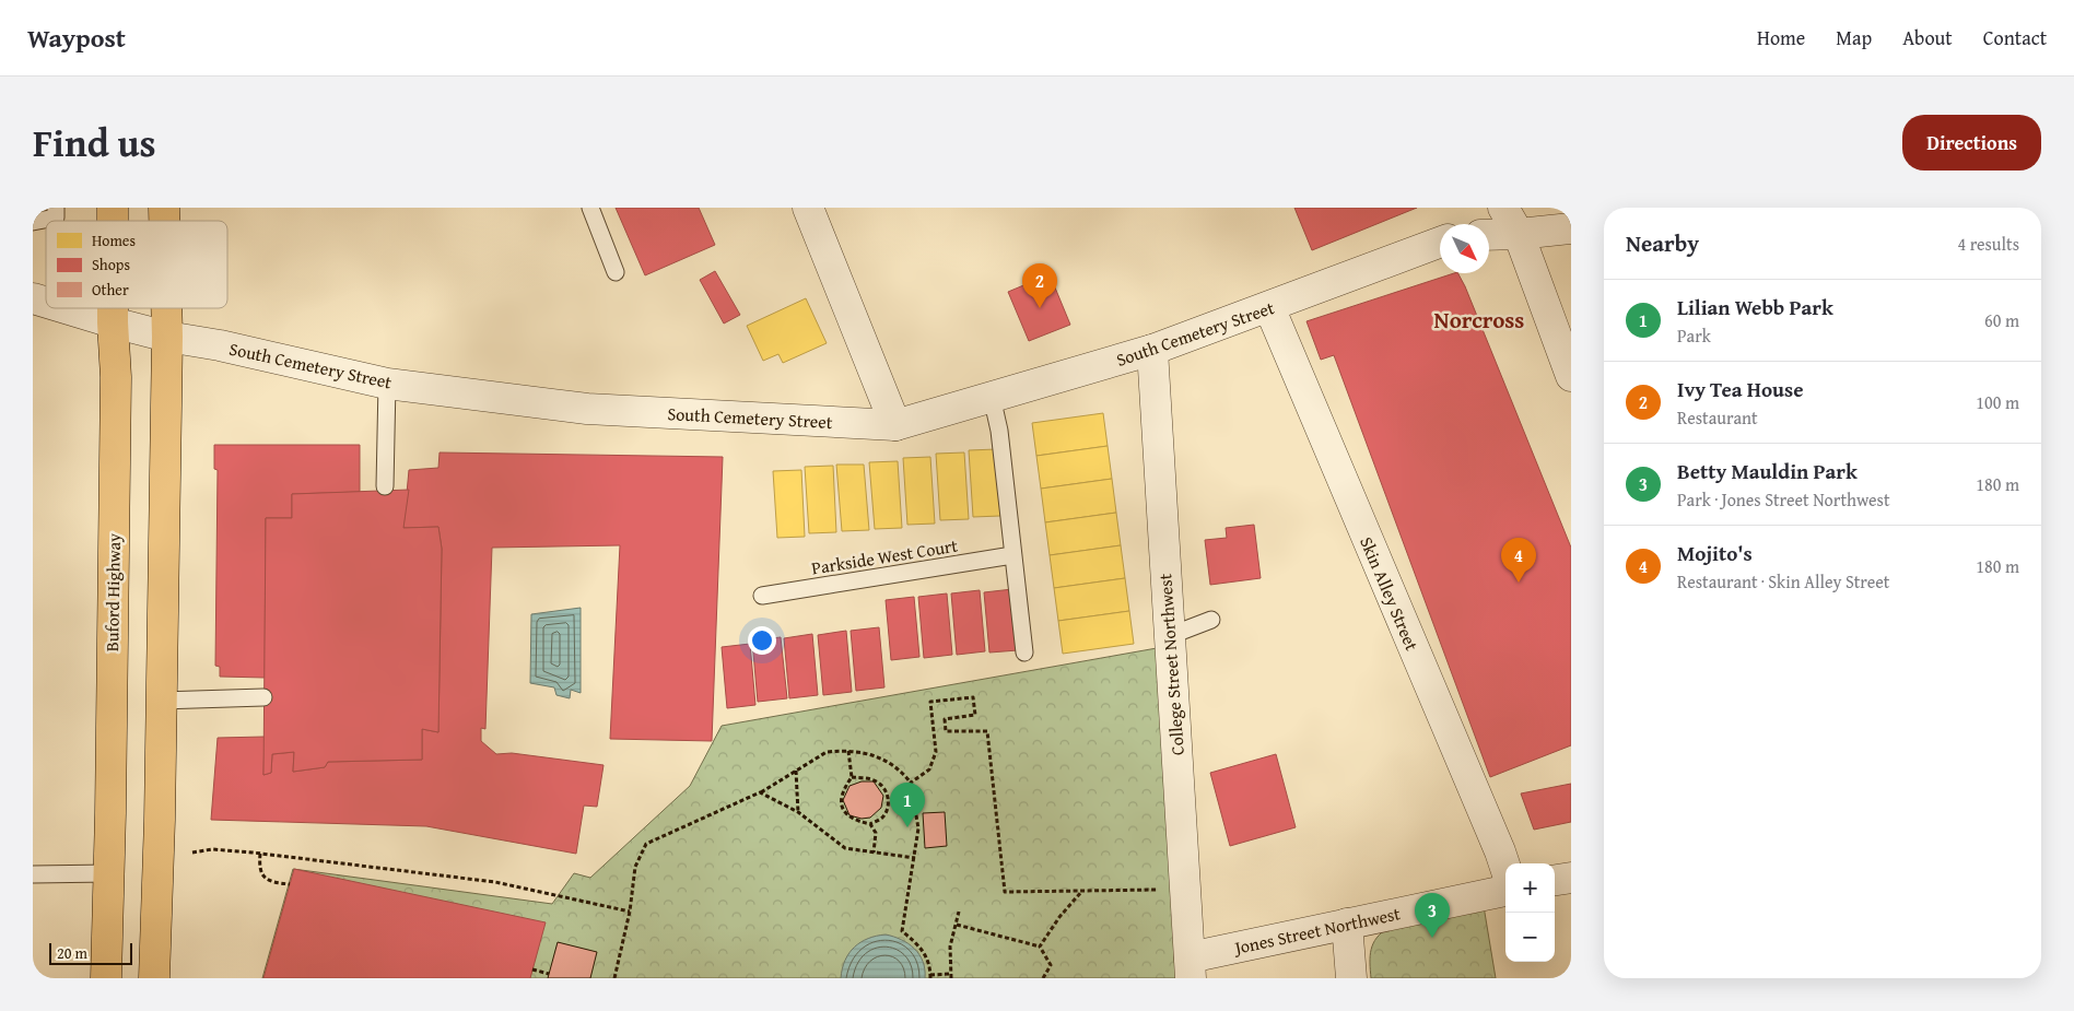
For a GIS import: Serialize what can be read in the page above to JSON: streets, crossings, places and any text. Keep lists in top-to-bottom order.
{
  "streets": {
    "main road": ["Buford Highway"],
    "street": [
      "South Cemetery Street",
      "Skin Alley Street",
      "College Street Northwest",
      "Jones Street Northwest"
    ],
    "lane": ["Parkside West Court"]
  },
  "crossings": [
    ["South Cemetery Street", "Buford Highway"],
    ["South Cemetery Street", "Skin Alley Street"],
    ["South Cemetery Street", "College Street Northwest"],
    ["College Street Northwest", "Jones Street Northwest"]
  ],
  "districts": ["Norcross"],
  "legend": ["Homes", "Shops", "Other"],
  "scale_bar": "20 m",
  "north": "bottom right",
  "page": {
    "header": "Waypost",
    "nav": [
      "Home",
      "Map",
      "About",
      "Contact"
    ],
    "title": "Find us",
    "buttons": "Directions",
    "heading": ["Nearby", "4 results"],
    "pins": [
      "2",
      "4",
      "1",
      "3"
    ],
    "list": [
      {
        "mark": "1",
        "name": "Lilian Webb Park",
        "note": "Park",
        "value": "60 m"
      },
      {
        "mark": "2",
        "name": "Ivy Tea House",
        "note": "Restaurant",
        "value": "100 m"
      },
      {
        "mark": "3",
        "name": "Betty Mauldin Park",
        "note": "Park · Jones Street Northwest",
        "value": "180 m"
      },
      {
        "mark": "4",
        "name": "Mojito's",
        "note": "Restaurant · Skin Alley Street",
        "value": "180 m"
      }
    ],
    "map_buttons": ["+", "−"],
    "scale": "20 m"
  }
}
